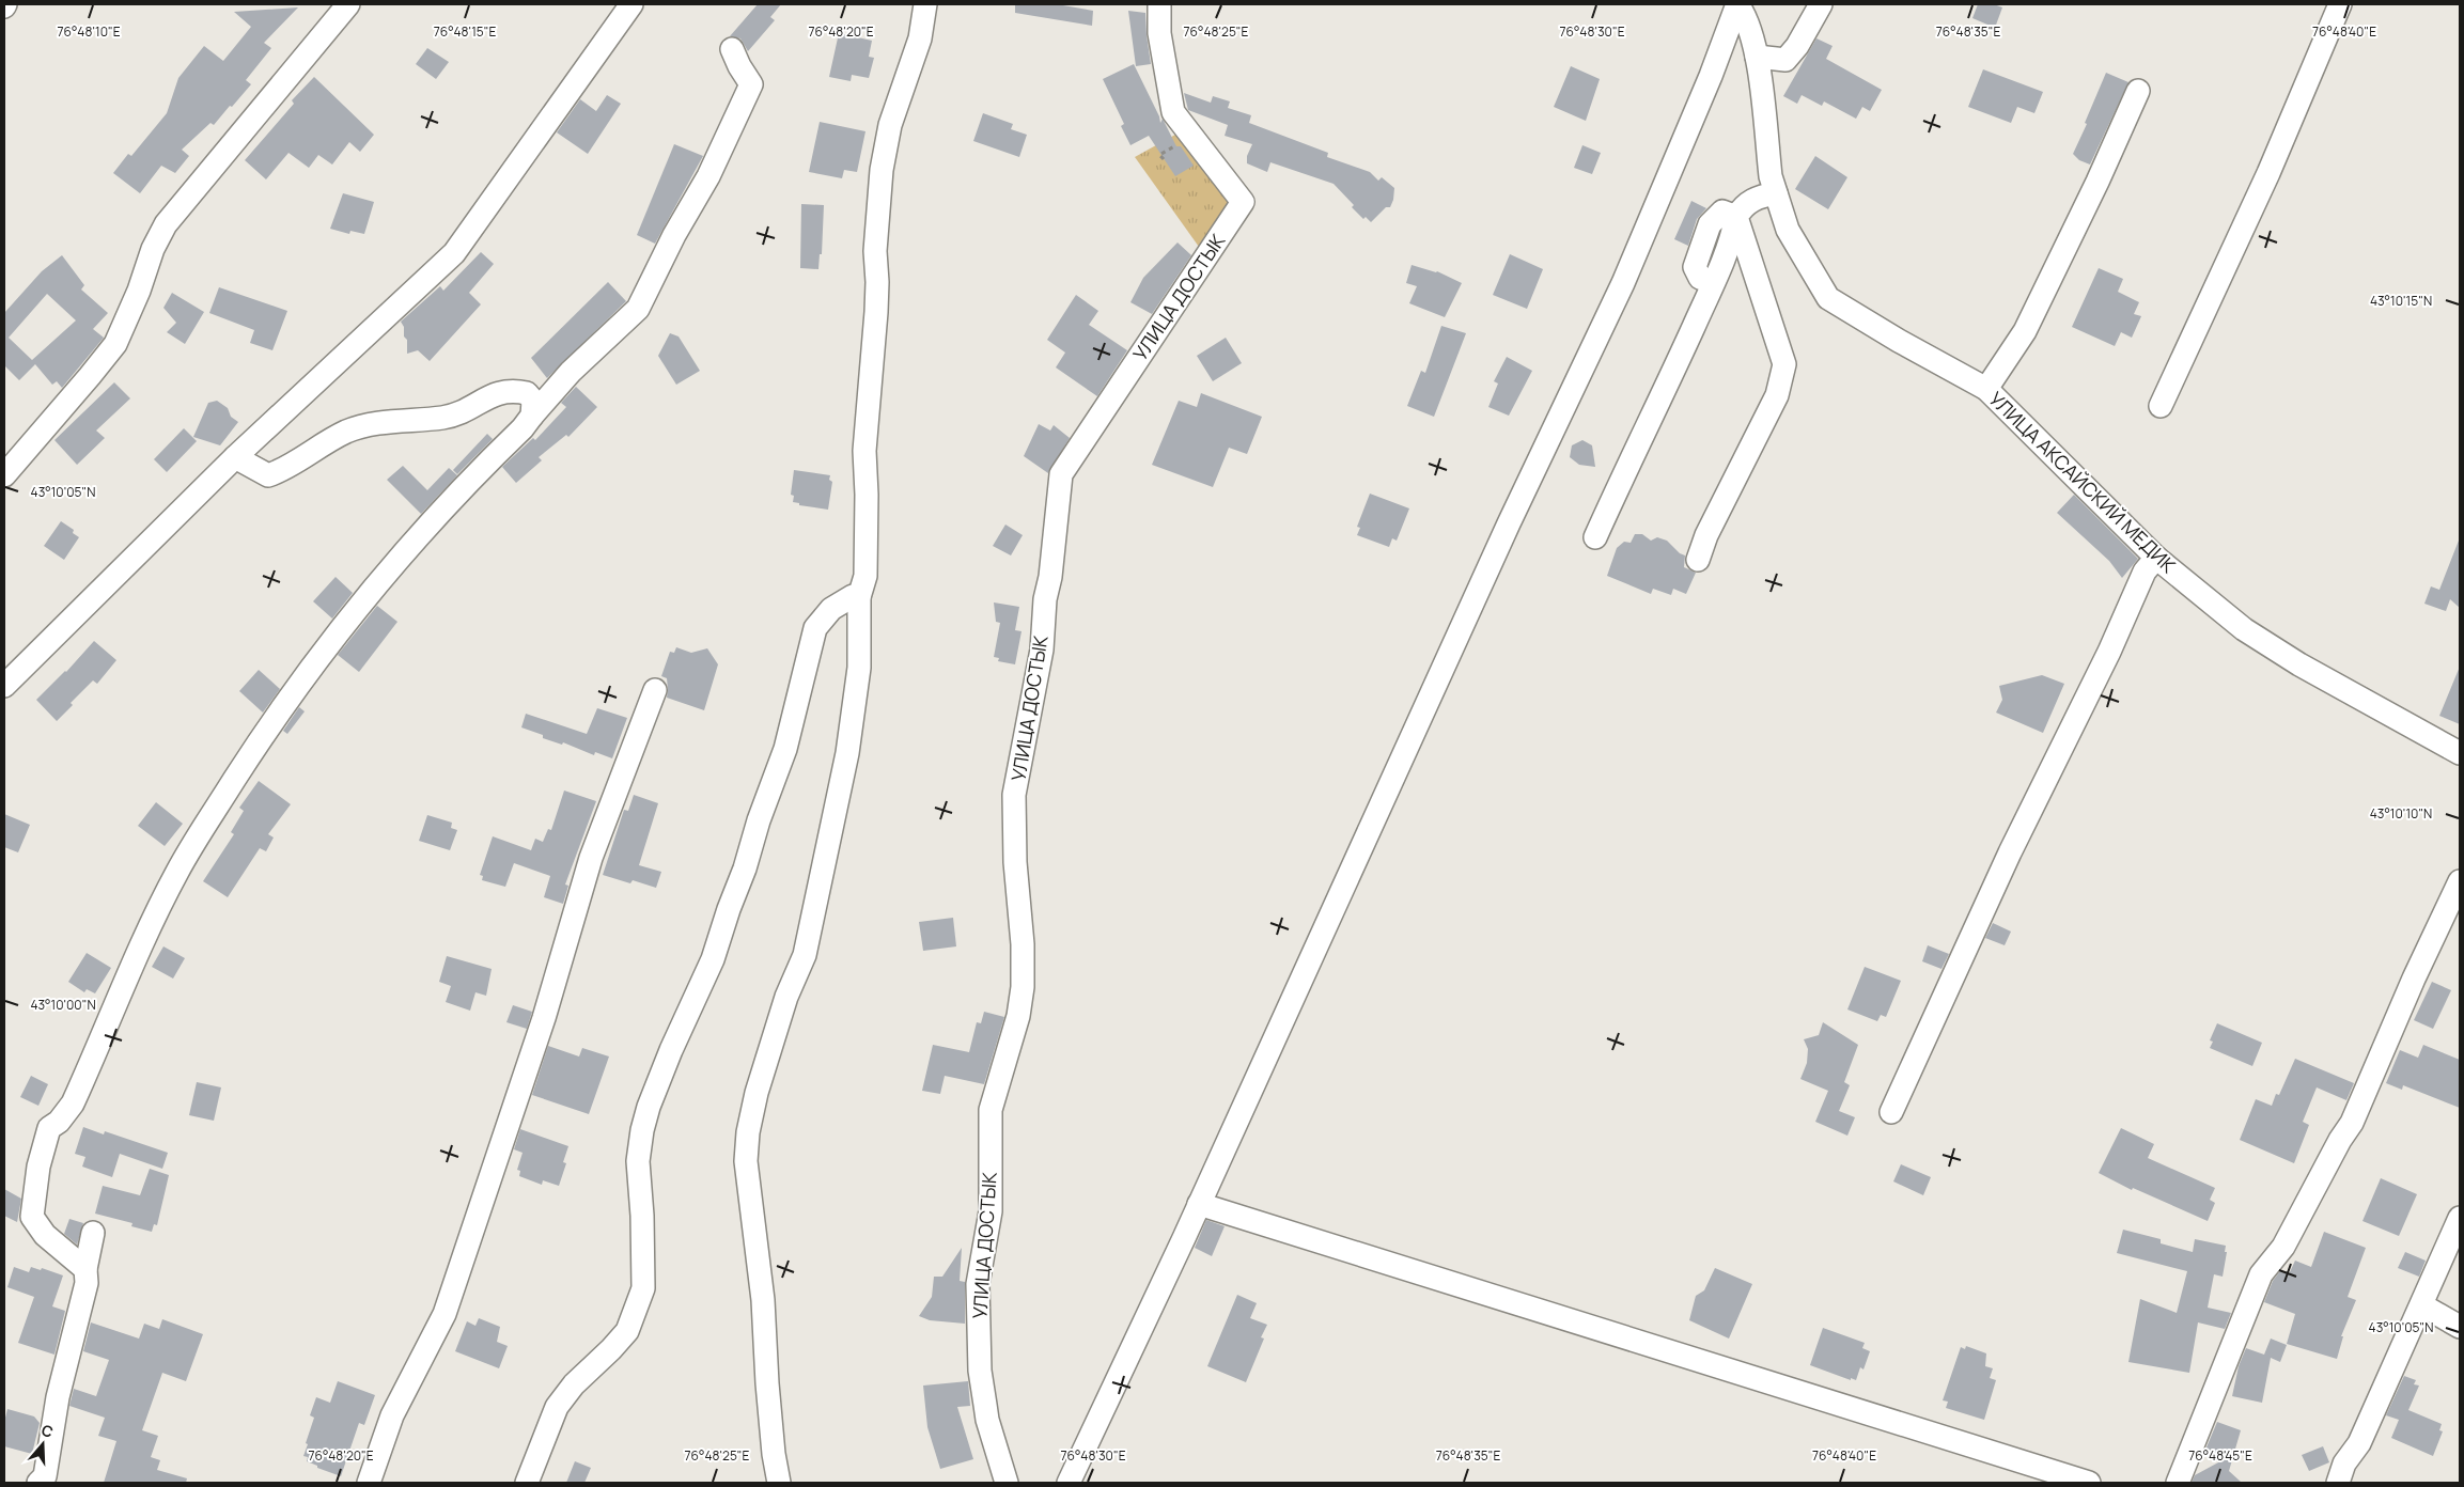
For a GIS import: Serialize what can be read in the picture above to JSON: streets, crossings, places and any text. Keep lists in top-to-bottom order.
{
  "streets": {
    "street": ["УЛИЦА ДОСТЫК", "УЛИЦА АКСАЙСКИЙ МЕДИК"]
  },
  "north": "top",
  "coordinates": [
    "76°48'20\"E",
    "76°48'25\"E",
    "76°48'30\"E",
    "76°48'35\"E",
    "76°48'40\"E",
    "76°48'10\"E",
    "76°48'15\"E",
    "43°10'15\"N",
    "43°10'05\"N",
    "43°10'10\"N",
    "43°10'00\"N",
    "76°48'45\"E"
  ]
}
